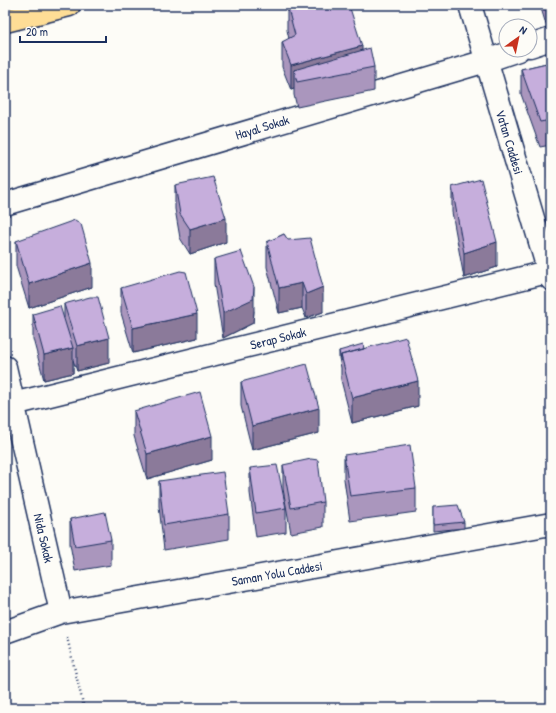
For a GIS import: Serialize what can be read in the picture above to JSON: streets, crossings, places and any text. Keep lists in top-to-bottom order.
{
  "streets": {
    "street": [
      "Hayal Sokak",
      "Vatan Caddesi",
      "Serap Sokak",
      "Nida Sokak",
      "Saman Yolu Caddesi"
    ]
  },
  "crossings": [
    ["Hayal Sokak", "Vatan Caddesi"],
    ["Vatan Caddesi", "Serap Sokak"],
    ["Serap Sokak", "Nida Sokak"],
    ["Nida Sokak", "Saman Yolu Caddesi"]
  ],
  "scale_bar": "20 m",
  "north": "top right"
}
